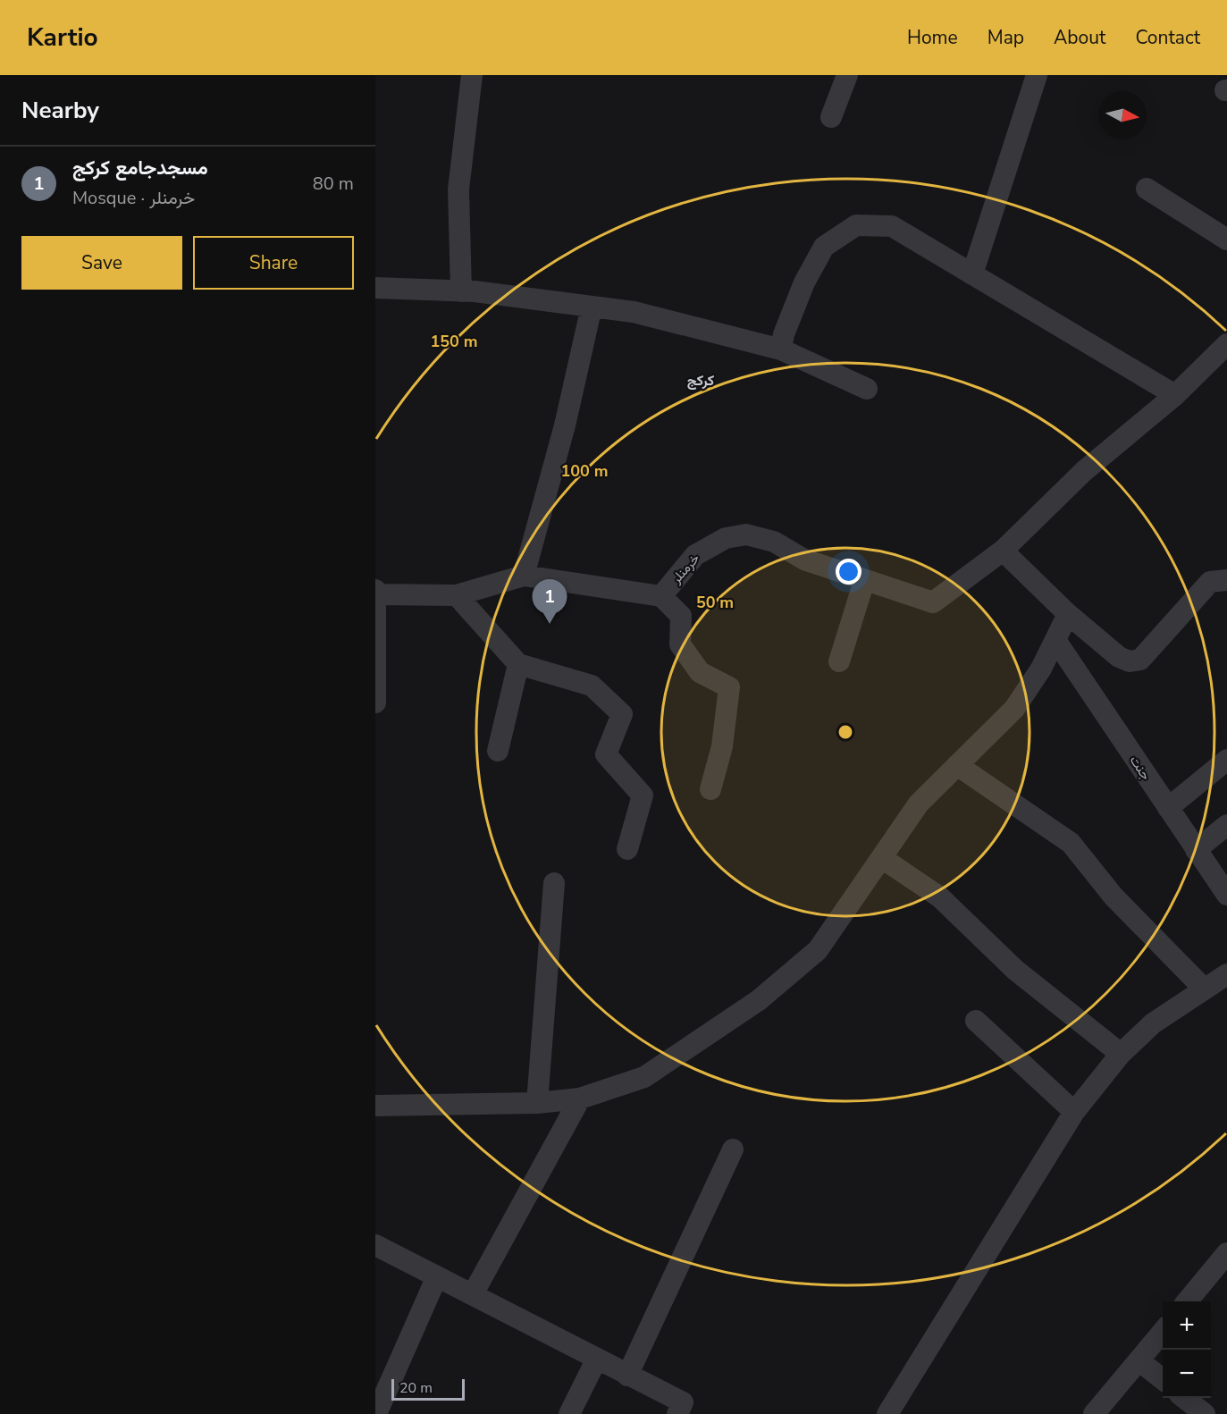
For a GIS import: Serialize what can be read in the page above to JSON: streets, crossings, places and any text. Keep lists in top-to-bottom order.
{
  "streets": {
    "street": ["خرمنلر", "جنت"]
  },
  "districts": ["کرکج"],
  "scale_bar": "20 m",
  "north": "right",
  "page": {
    "header": "Kartio",
    "nav": [
      "Home",
      "Map",
      "About",
      "Contact"
    ],
    "heading": "Nearby",
    "list": [
      {
        "mark": "1",
        "name": "مسجدجامع کرکج",
        "note": "Mosque · خرمنلر",
        "value": "80 m"
      }
    ],
    "buttons": ["Save", "Share"],
    "pins": "1",
    "map_buttons": ["+", "−"],
    "scale": "20 m"
  },
  "rings": ["150 m", "100 m", "50 m"]
}
